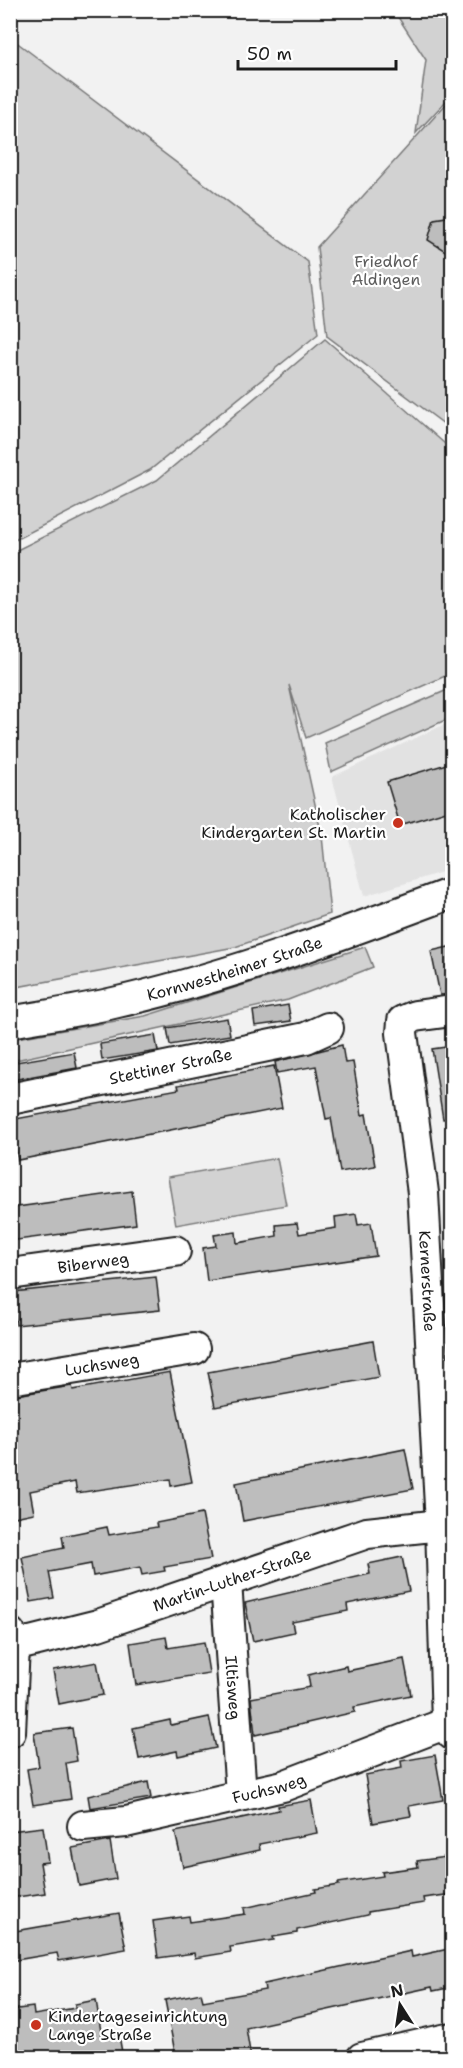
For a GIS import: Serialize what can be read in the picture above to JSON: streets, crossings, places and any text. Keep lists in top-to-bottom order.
{
  "streets": {
    "street": [
      "Kornwestheimer Straße",
      "Stettiner Straße",
      "Biberweg",
      "Kernerstraße",
      "Luchsweg",
      "Martin-Luther-Straße",
      "Iltisweg",
      "Fuchsweg"
    ]
  },
  "crossings": [
    ["Kernerstraße", "Martin-Luther-Straße"],
    ["Kernerstraße", "Fuchsweg"],
    ["Martin-Luther-Straße", "Iltisweg"],
    ["Iltisweg", "Fuchsweg"]
  ],
  "parks": ["Friedhof Aldingen"],
  "places": ["Katholischer Kindergarten St. Martin", "Kindertageseinrichtung Lange Straße"],
  "scale_bar": "50 m",
  "north": "top"
}
